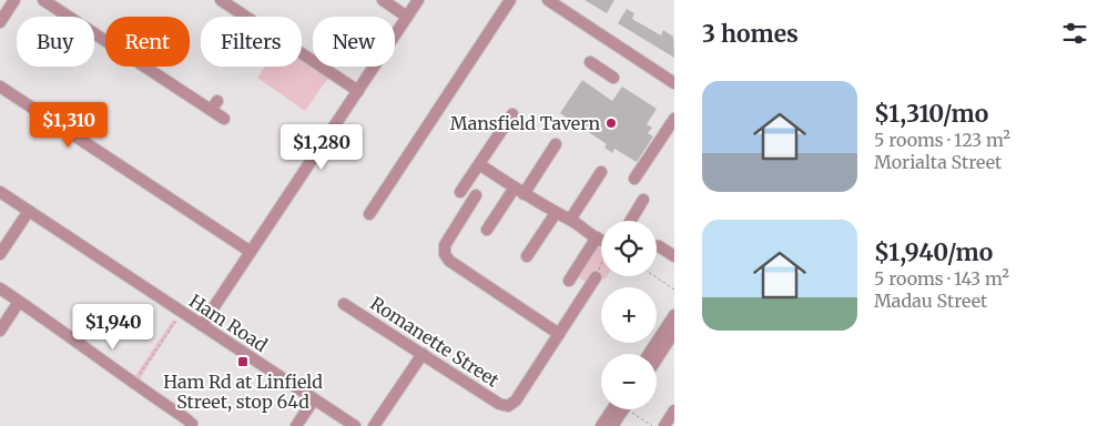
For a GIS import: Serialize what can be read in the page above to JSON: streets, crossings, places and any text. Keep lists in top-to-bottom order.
{
  "streets": {
    "street": ["Ham Road", "Romanette Street"]
  },
  "places": {
    "other": ["Mansfield Tavern"],
    "transit": ["Ham Rd at Linfield Street, stop 64d"]
  },
  "page": {
    "heading": "3 homes",
    "chip": [
      "Buy",
      "Rent",
      "Filters",
      "New"
    ],
    "list": [
      {
        "name": "$1,310/mo",
        "note": "5 rooms · 123 m² · Morialta Street"
      },
      {
        "name": "$1,940/mo",
        "note": "5 rooms · 143 m² · Madau Street"
      }
    ],
    "price": ["$1,310", "$1,280", "$1,940"],
    "map_buttons": ["+", "−"]
  }
}
